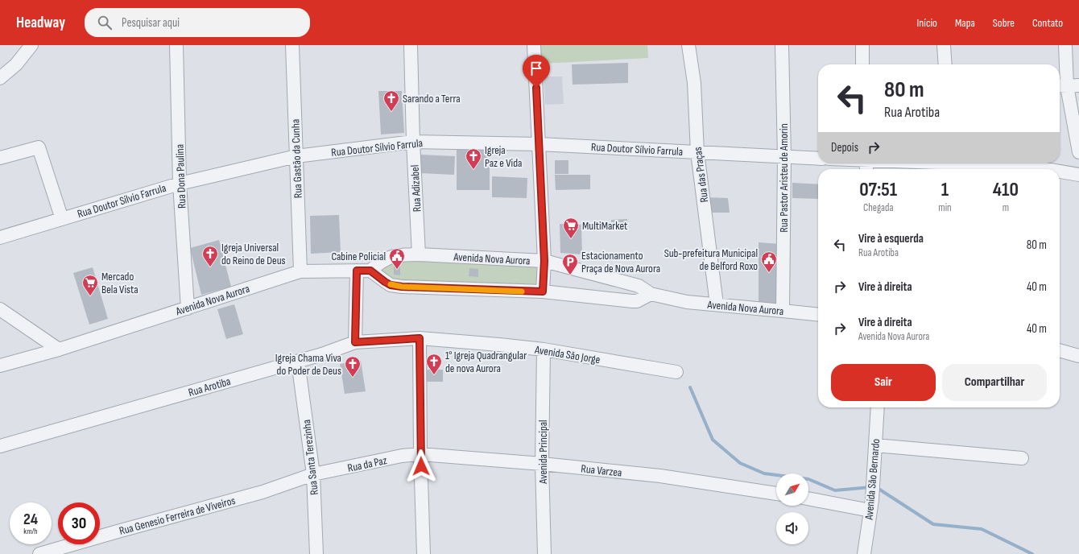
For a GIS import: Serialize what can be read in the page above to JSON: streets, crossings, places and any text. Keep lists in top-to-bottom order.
{
  "streets": {
    "street": [
      "Rua Doutor Sílvio Farrula",
      "Rua Gastão da Cunha",
      "Rua das Praças",
      "Rua Dona Paulina",
      "Rua Pastor Aristeu de Amorin",
      "Rua Adizabel",
      "Avenida Nova Aurora",
      "Avenida São Jorge",
      "Rua Arotiba",
      "Avenida Principal",
      "Rua Santa Terezinha",
      "Rua da Paz",
      "Rua Varzea",
      "Avenida São Bernardo",
      "Rua Genesio Ferreira de Viveiros"
    ]
  },
  "crossings": [
    ["Rua Doutor Sílvio Farrula", "Rua Gastão da Cunha"],
    ["Rua Doutor Sílvio Farrula", "Rua das Praças"],
    ["Rua Doutor Sílvio Farrula", "Rua Dona Paulina"],
    ["Rua Doutor Sílvio Farrula", "Rua Pastor Aristeu de Amorin"],
    ["Rua Doutor Sílvio Farrula", "Rua Adizabel"],
    ["Rua Gastão da Cunha", "Avenida Nova Aurora"],
    ["Rua das Praças", "Avenida Nova Aurora"],
    ["Rua Dona Paulina", "Avenida Nova Aurora"],
    ["Rua Pastor Aristeu de Amorin", "Avenida Nova Aurora"],
    ["Rua Adizabel", "Avenida Nova Aurora"],
    ["Avenida São Jorge", "Rua Arotiba"],
    ["Avenida São Jorge", "Avenida Principal"],
    ["Rua Arotiba", "Rua Santa Terezinha"],
    ["Avenida Principal", "Rua Varzea"],
    ["Rua Santa Terezinha", "Rua da Paz"],
    ["Rua Santa Terezinha", "Rua Genesio Ferreira de Viveiros"],
    ["Rua da Paz", "Rua Varzea"],
    ["Rua da Paz", "Rua Genesio Ferreira de Viveiros"]
  ],
  "places": {
    "church": [
      "Sarando a Terra",
      "Igreja Paz e Vida",
      "Igreja Universal do Reino de Deus",
      "1° Igreja Quadrangular de nova Aurora",
      "Igreja Chama Viva do Poder de Deus"
    ],
    "supermarket": ["MultiMarket", "Mercado Bela Vista"],
    "public building": ["Cabine Policial", "Sub-prefeitura Municipal de Belford Roxo"],
    "parking": ["Estacionamento Praça de Nova Aurora"]
  },
  "north": "top right",
  "page": {
    "header": "Headway",
    "search": "Pesquisar aqui",
    "nav": [
      "Início",
      "Mapa",
      "Sobre",
      "Contato"
    ],
    "turn": ["80 m", "Rua Arotiba"],
    "then": "Depois",
    "eta": [
      "07:51",
      "Chegada",
      "1",
      "min",
      "410",
      "m"
    ],
    "list": [
      {
        "name": "Vire à esquerda",
        "note": "Rua Arotiba",
        "value": "80 m"
      },
      {
        "name": "Vire à direita",
        "value": "40 m"
      },
      {
        "name": "Vire à direita",
        "note": "Avenida Nova Aurora",
        "value": "40 m"
      }
    ],
    "buttons": ["Sair", "Compartilhar"],
    "speed": "24 km/h",
    "limit": "30"
  }
}
